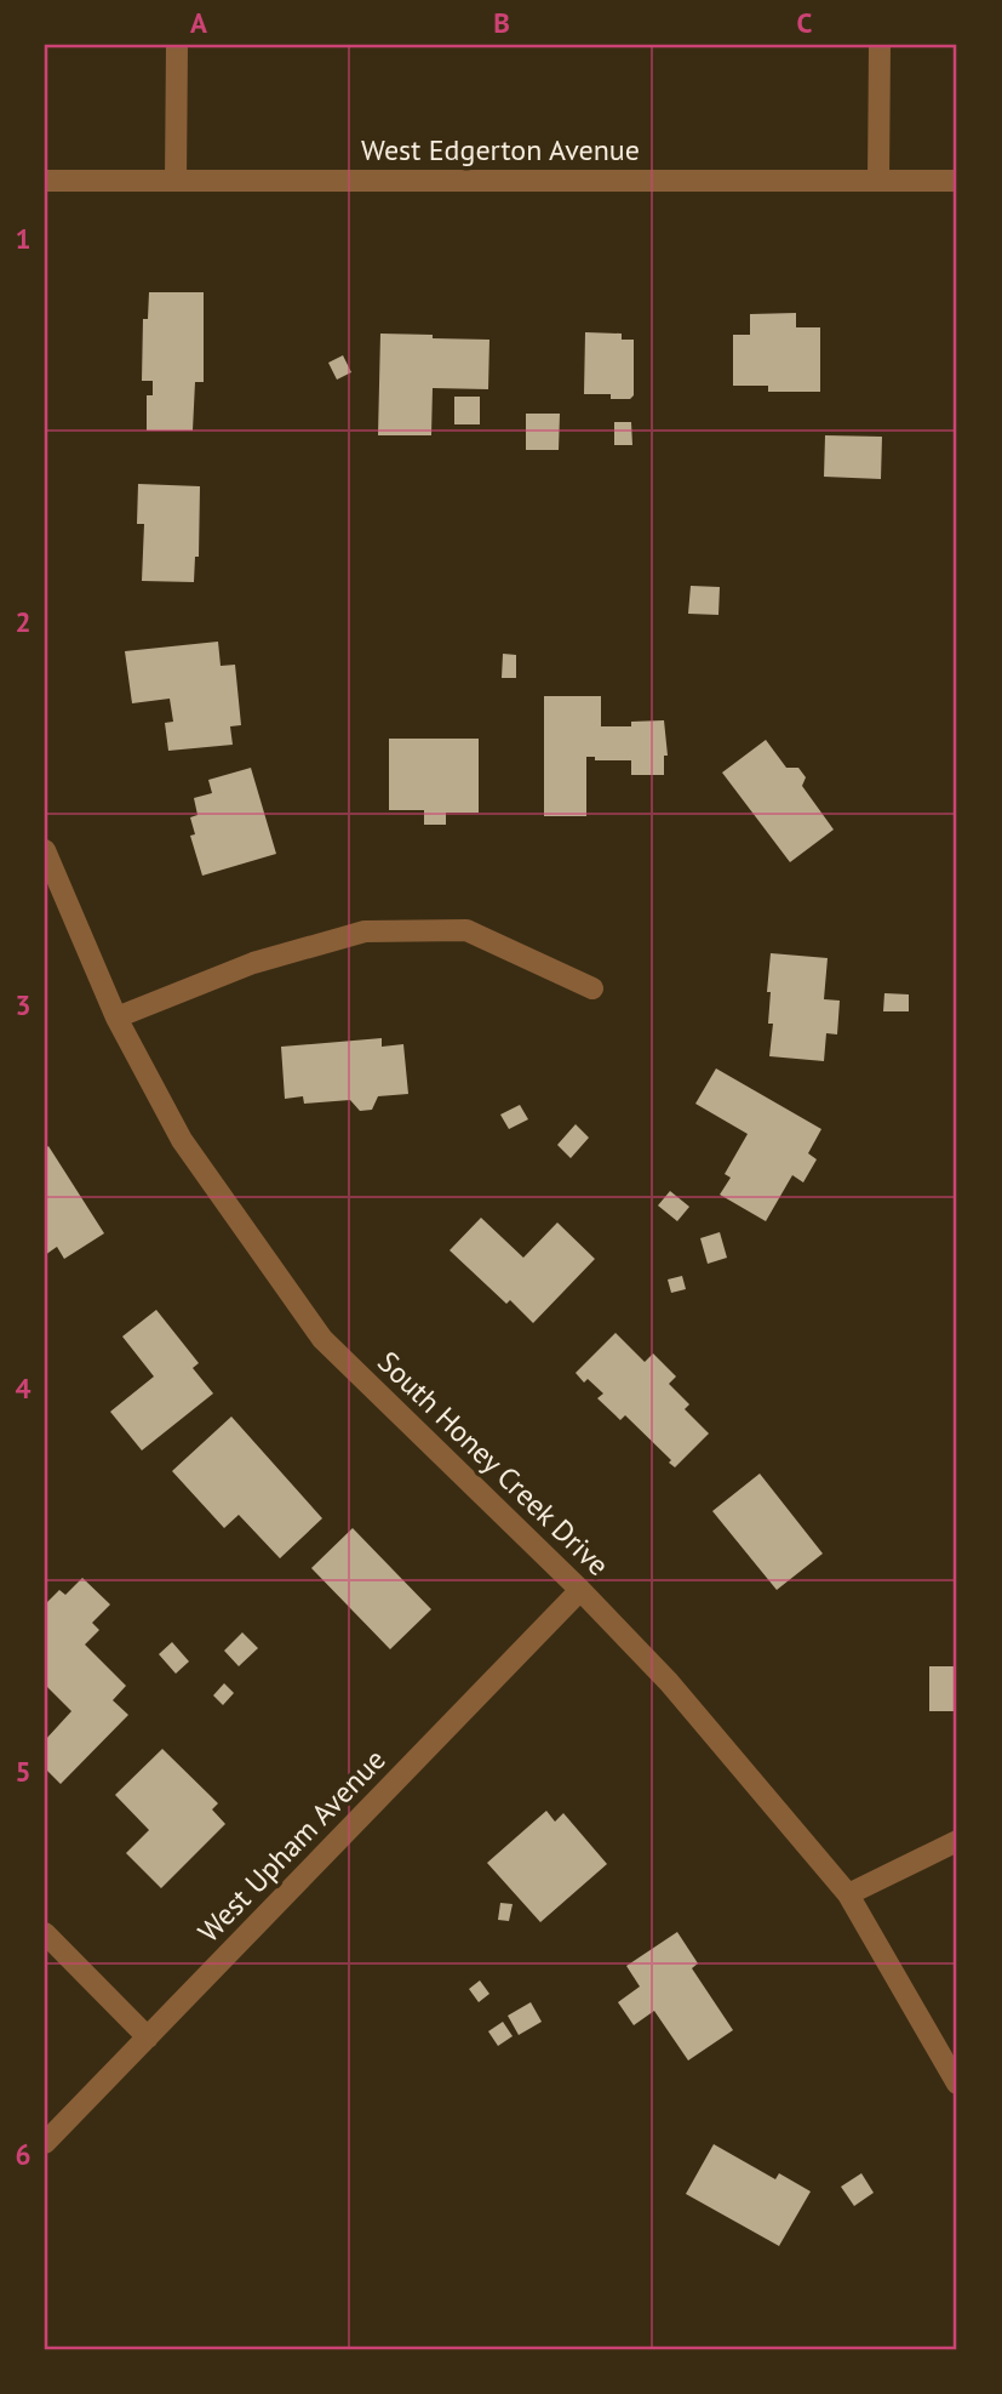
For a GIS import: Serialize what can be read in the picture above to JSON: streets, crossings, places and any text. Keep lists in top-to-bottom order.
{
  "streets": {
    "street": ["West Edgerton Avenue", "South Honey Creek Drive", "West Upham Avenue"]
  },
  "crossings": [
    ["South Honey Creek Drive", "West Upham Avenue"]
  ],
  "grid": {
    "columns": ["A", "B", "C"],
    "rows": [
      "1",
      "2",
      "3",
      "4",
      "5",
      "6"
    ]
  }
}
